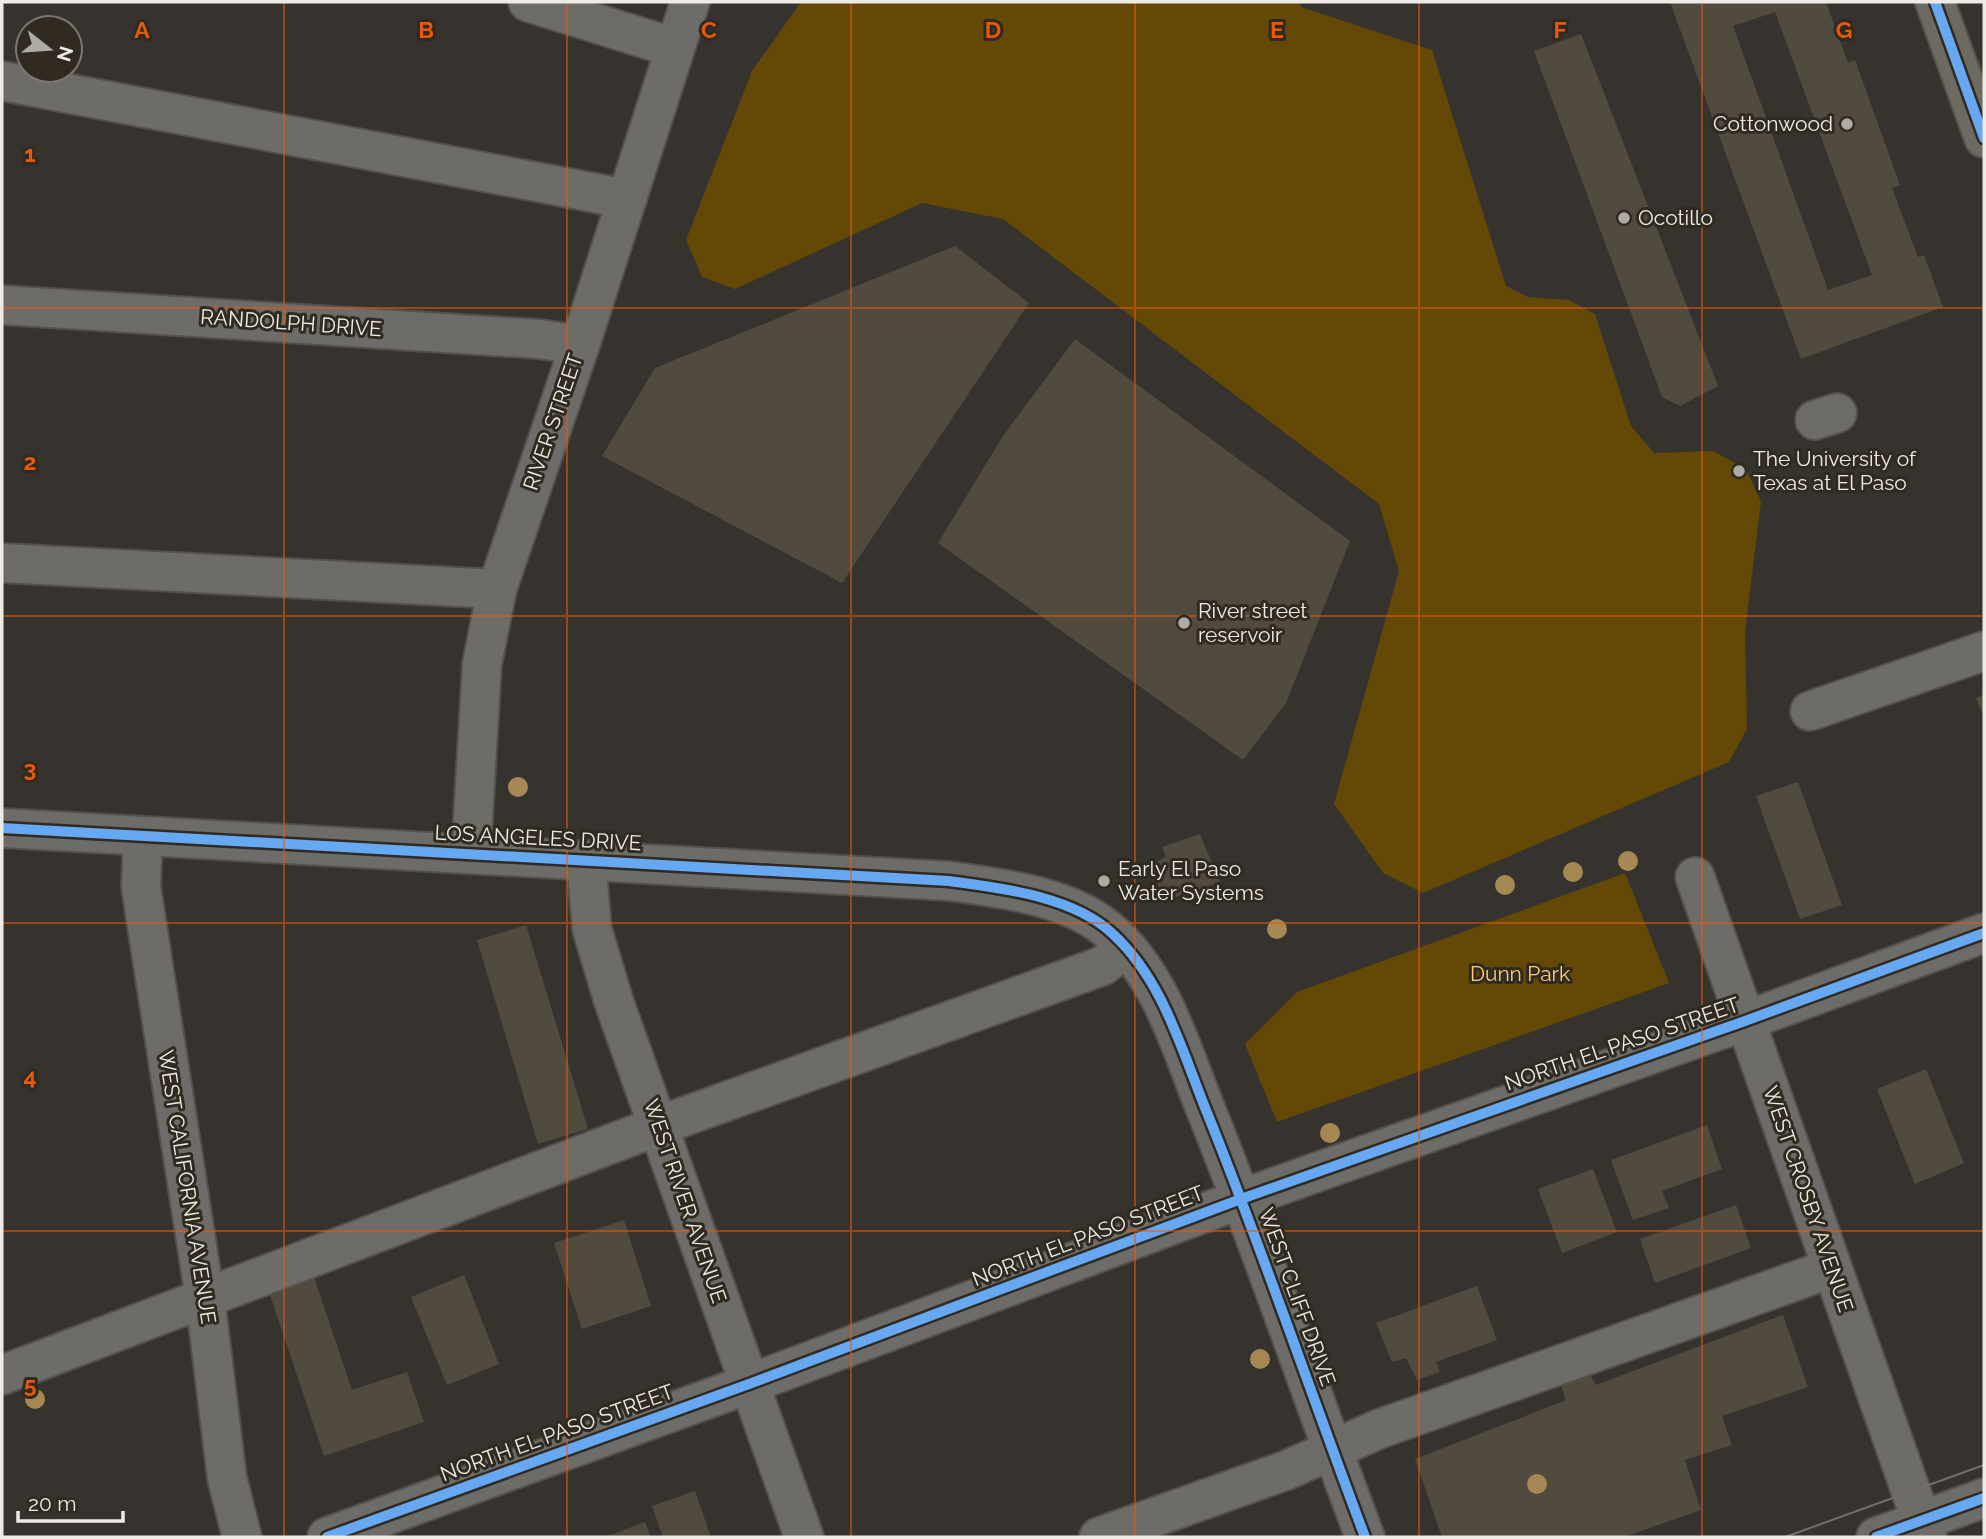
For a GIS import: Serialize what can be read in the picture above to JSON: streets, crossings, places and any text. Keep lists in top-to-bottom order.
{
  "streets": {
    "street": [
      "RANDOLPH DRIVE",
      "RIVER STREET",
      "LOS ANGELES DRIVE",
      "NORTH EL PASO STREET",
      "WEST CALIFORNIA AVENUE",
      "WEST CROSBY AVENUE",
      "WEST RIVER AVENUE",
      "WEST CLIFF DRIVE"
    ]
  },
  "crossings": [
    ["RANDOLPH DRIVE", "RIVER STREET"],
    ["RIVER STREET", "LOS ANGELES DRIVE"],
    ["LOS ANGELES DRIVE", "WEST CALIFORNIA AVENUE"],
    ["LOS ANGELES DRIVE", "WEST RIVER AVENUE"],
    ["LOS ANGELES DRIVE", "WEST CLIFF DRIVE"],
    ["NORTH EL PASO STREET", "WEST CROSBY AVENUE"],
    ["NORTH EL PASO STREET", "WEST RIVER AVENUE"],
    ["NORTH EL PASO STREET", "WEST CLIFF DRIVE"]
  ],
  "parks": ["Dunn Park"],
  "places": [
    "Cottonwood",
    "Ocotillo",
    "The University of Texas at El Paso",
    "River street reservoir",
    "Early El Paso Water Systems"
  ],
  "scale_bar": "20 m",
  "north": "right",
  "grid": {
    "columns": [
      "A",
      "B",
      "C",
      "D",
      "E",
      "F",
      "G"
    ],
    "rows": [
      "1",
      "2",
      "3",
      "4",
      "5"
    ]
  }
}
